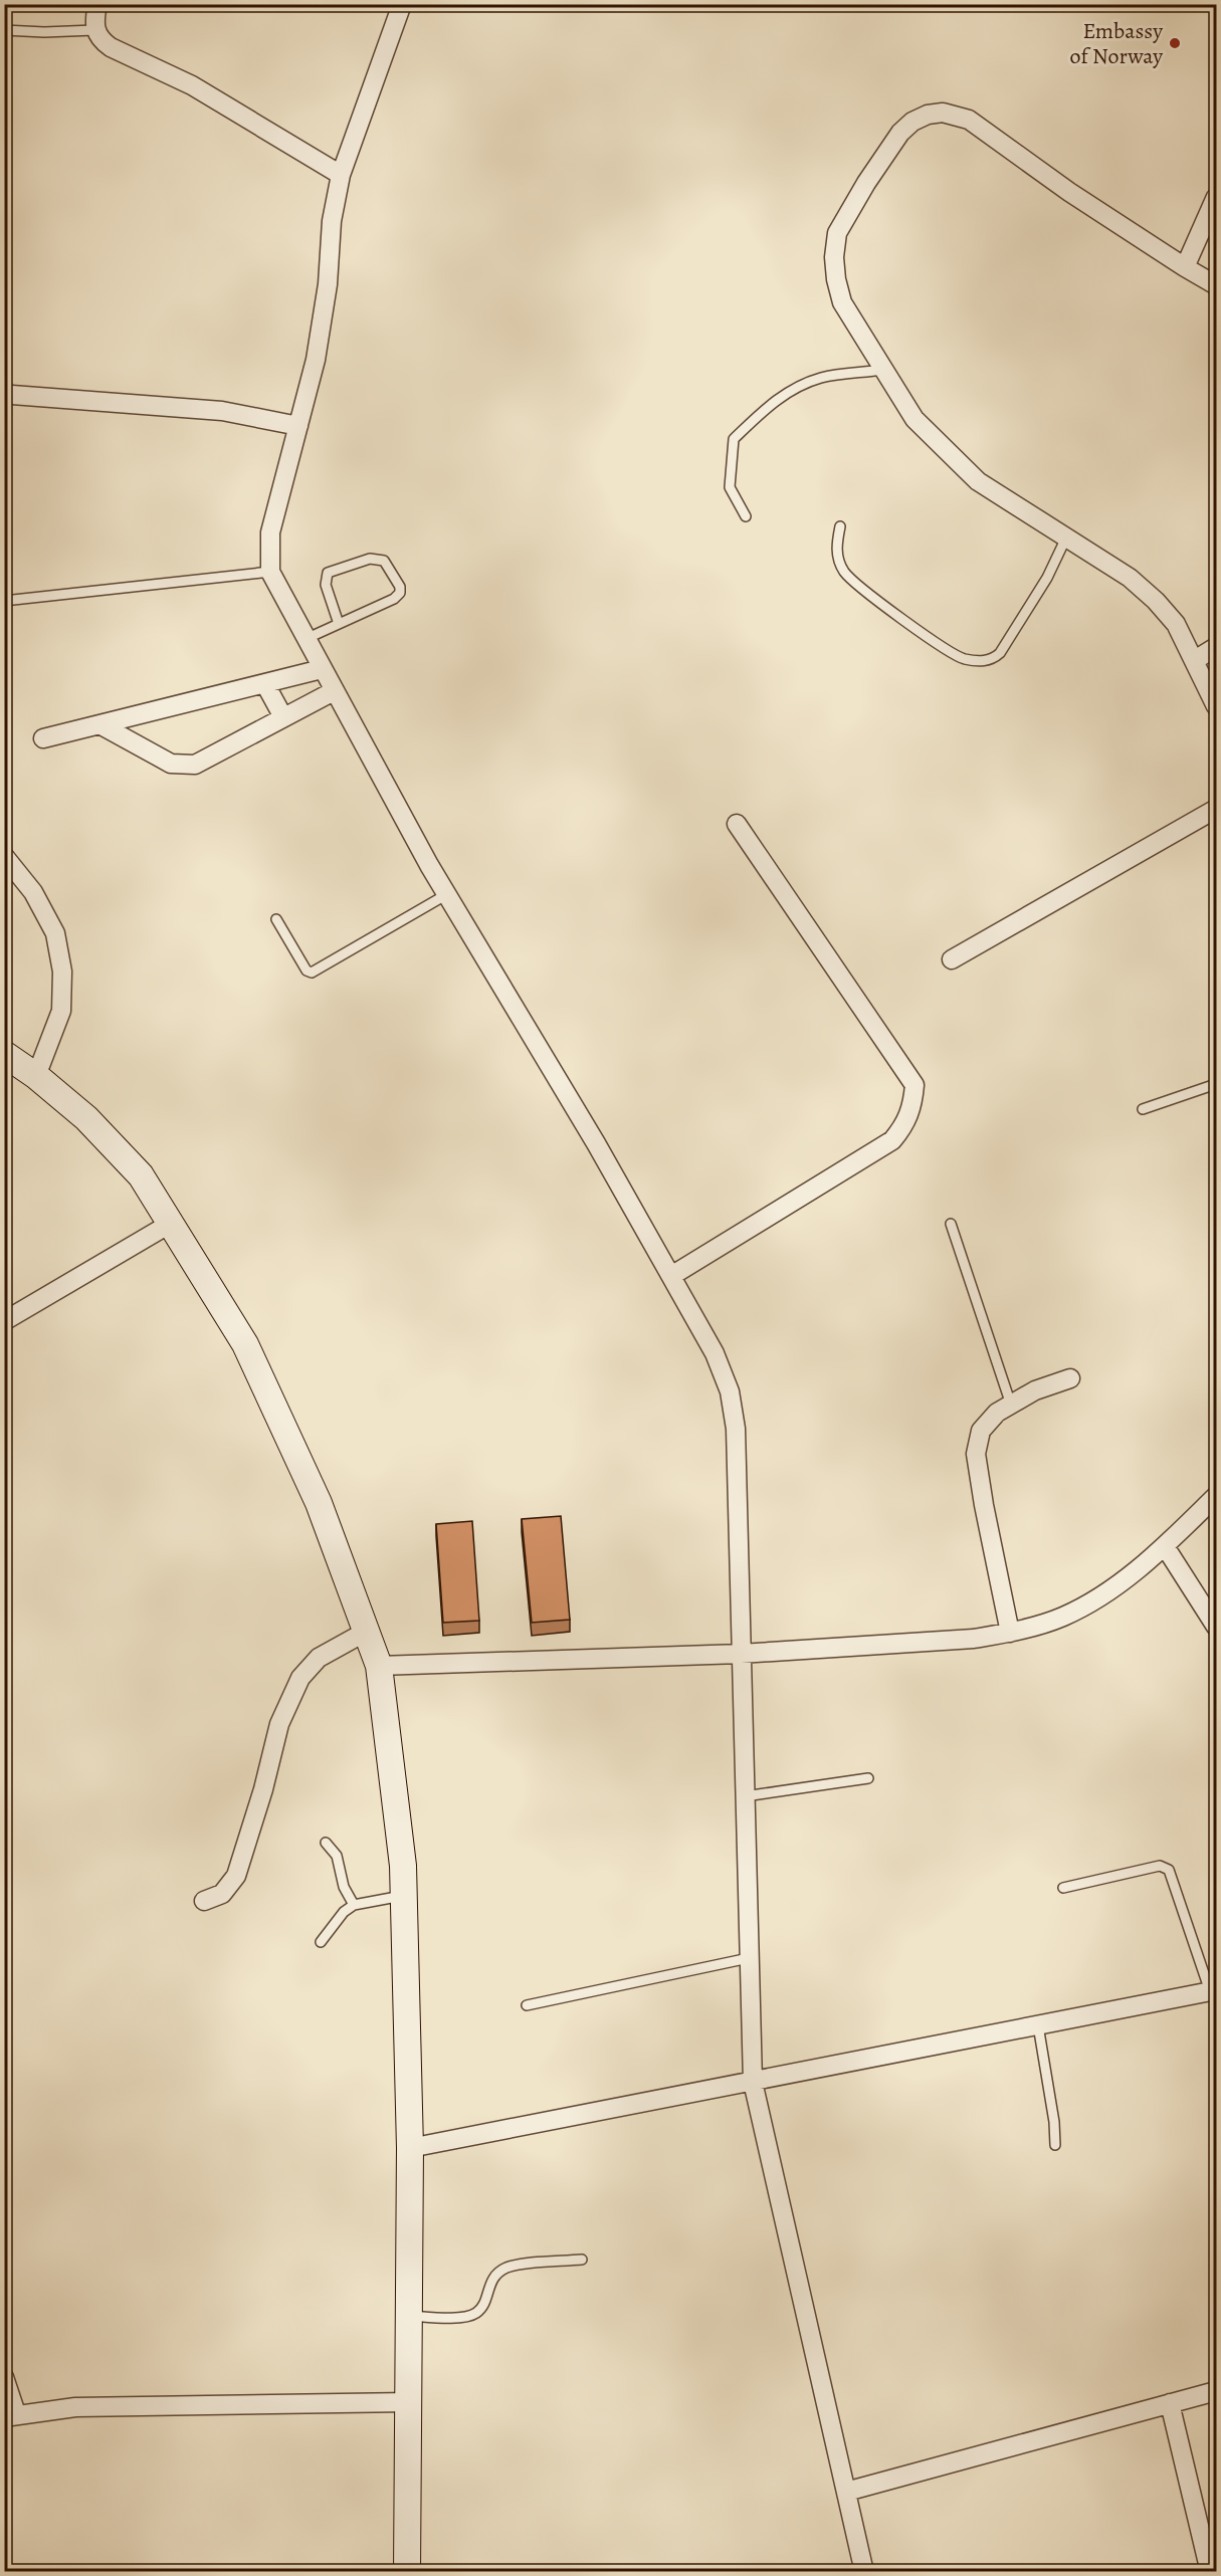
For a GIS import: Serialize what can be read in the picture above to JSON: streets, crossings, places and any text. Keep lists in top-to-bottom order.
{
  "places": ["Embassy of Norway"]
}
